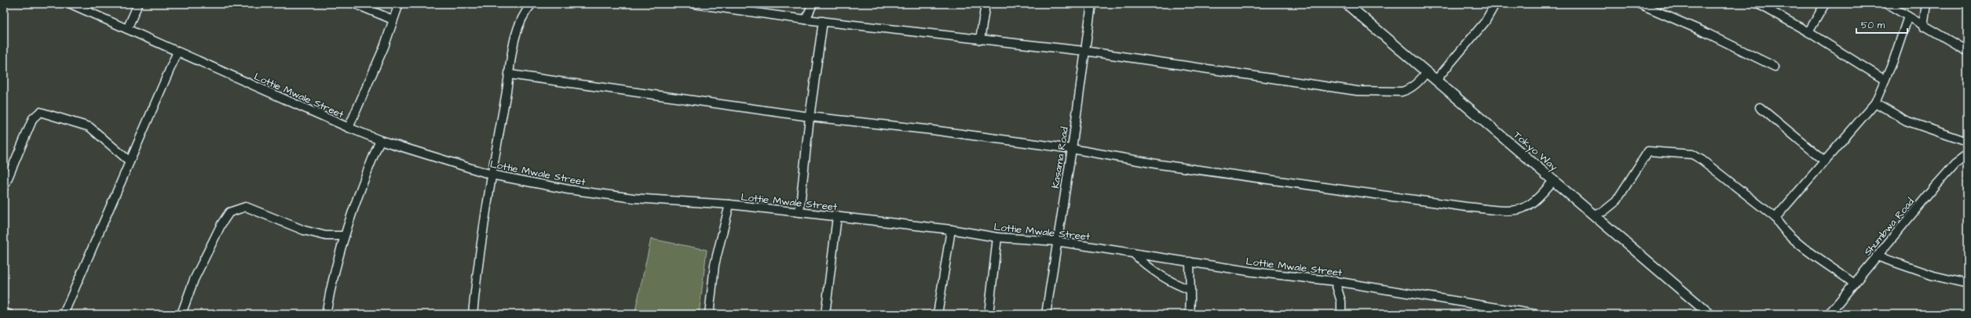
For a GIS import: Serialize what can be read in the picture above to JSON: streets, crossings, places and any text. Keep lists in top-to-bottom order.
{
  "streets": {
    "main road": ["Tokyo Way"],
    "street": ["Lottie Mwale Street", "Kasama Road", "Shumbwa Road"]
  },
  "crossings": [
    ["Lottie Mwale Street", "Kasama Road"]
  ],
  "scale_bar": "50 m"
}
